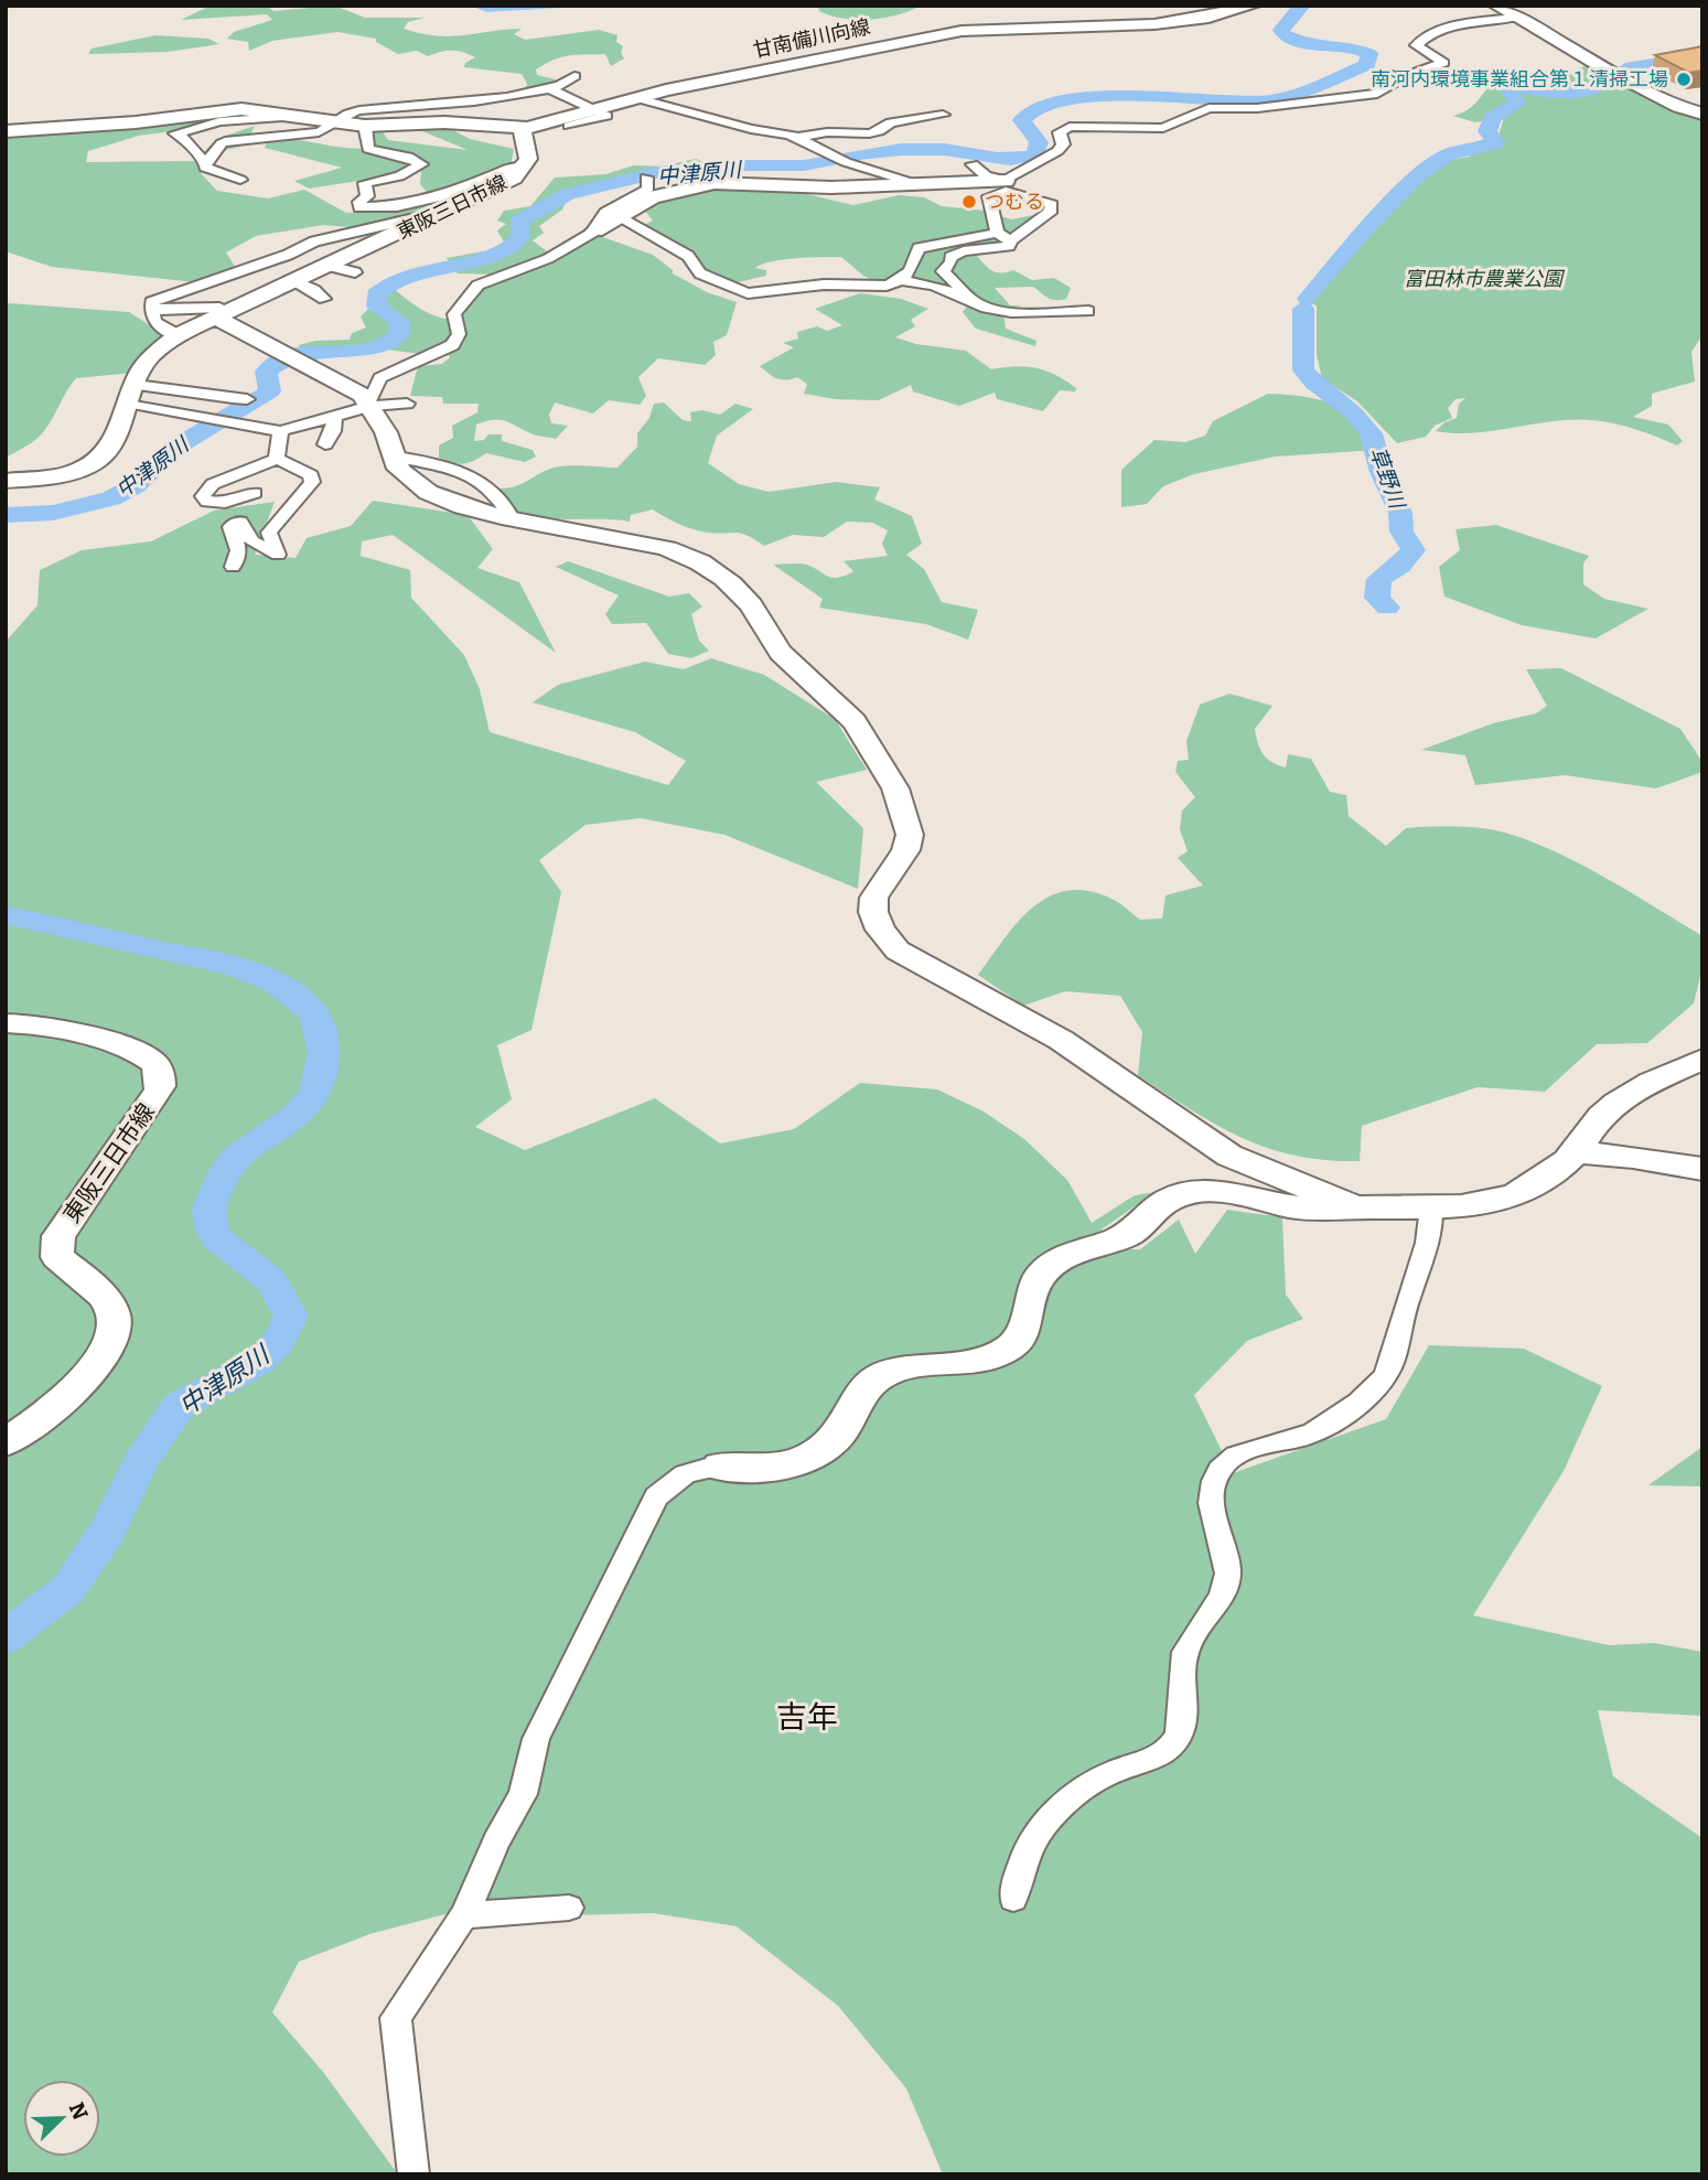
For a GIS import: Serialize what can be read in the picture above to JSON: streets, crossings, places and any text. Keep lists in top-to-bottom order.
{
  "streets": {
    "street": ["甘南備川向線", "東阪三日市線"]
  },
  "crossings": [
    ["甘南備川向線", "東阪三日市線"]
  ],
  "districts": ["吉年"],
  "water": ["中津原川", "草野川"],
  "parks": ["富田林市農業公園"],
  "places": ["南河内環境事業組合第１清掃工場", "つむる"],
  "north": "top right"
}
